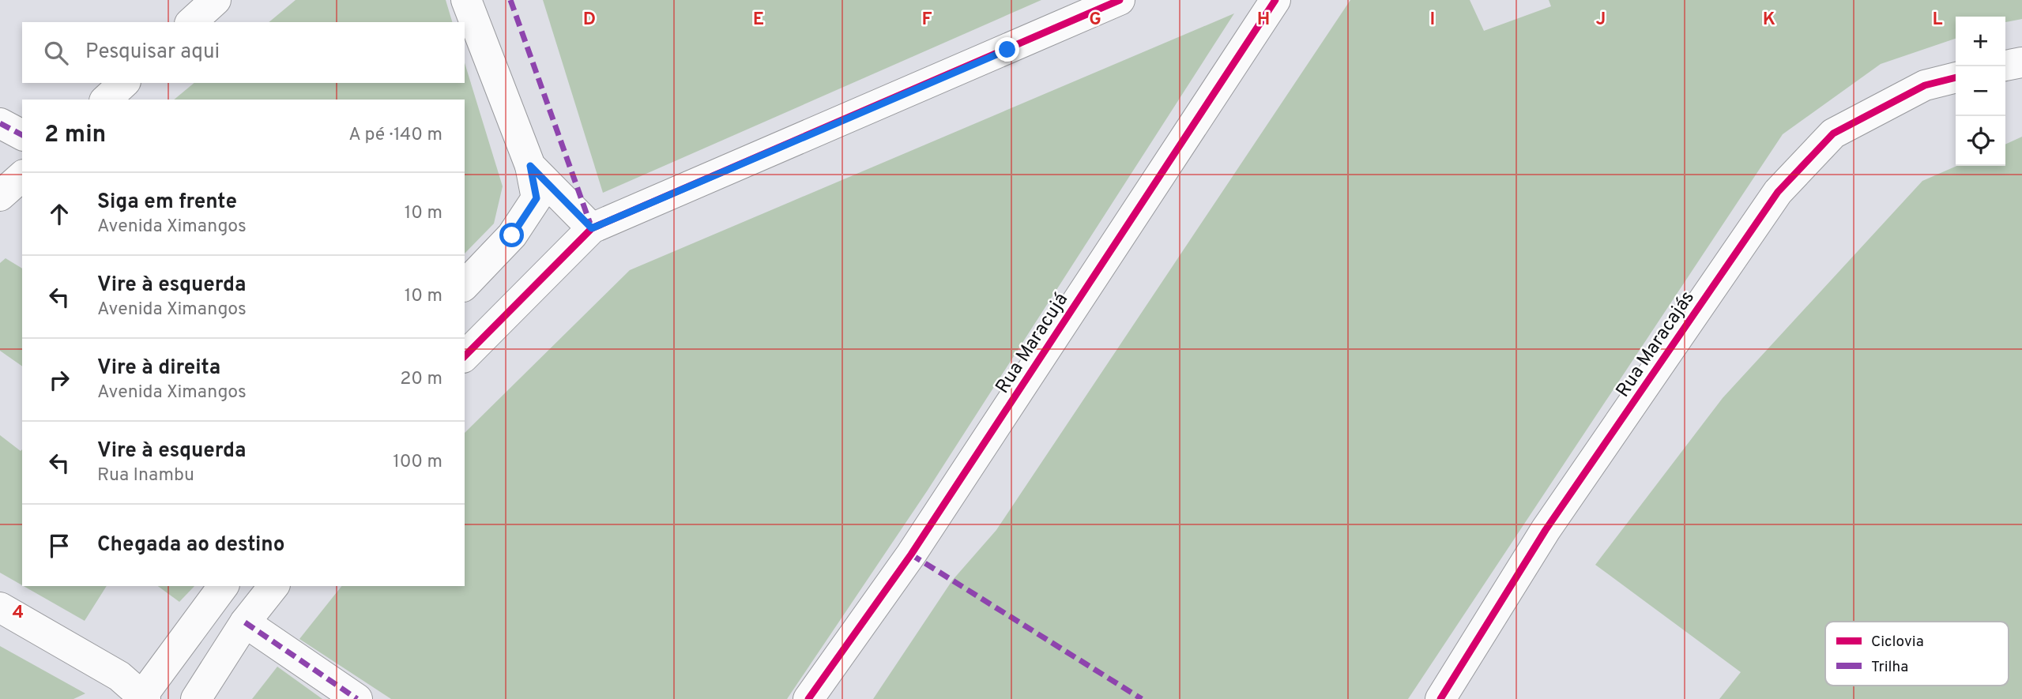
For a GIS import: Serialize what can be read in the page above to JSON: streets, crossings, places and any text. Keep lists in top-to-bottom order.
{
  "streets": {
    "street": ["Rua Maracujá", "Rua Maracajás"]
  },
  "legend": ["Ciclovia", "Trilha"],
  "page": {
    "map_buttons": ["+", "−"],
    "search": "Pesquisar aqui",
    "heading": ["2 min", "A pé · 140 m"],
    "list": [
      ["Siga em frente", "Avenida Ximangos", "10 m"],
      ["Vire à esquerda", "Avenida Ximangos", "10 m"],
      ["Vire à direita", "Avenida Ximangos", "20 m"],
      ["Vire à esquerda", "Rua Inambu", "100 m"],
      "Chegada ao destino"
    ]
  },
  "grid": {
    "columns": [
      "D",
      "E",
      "F",
      "G",
      "H",
      "I",
      "J",
      "K",
      "L"
    ],
    "rows": ["4"]
  }
}
